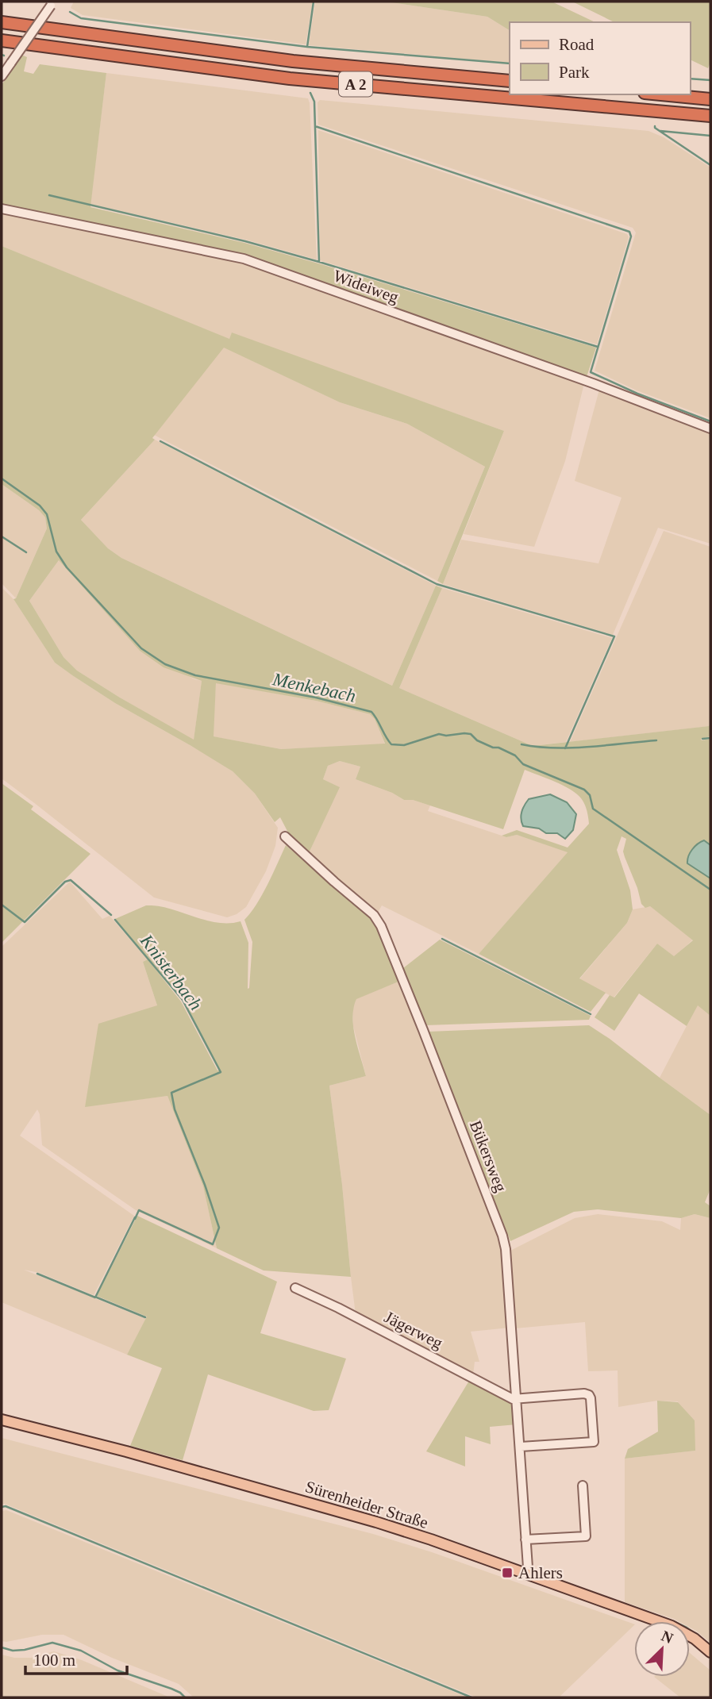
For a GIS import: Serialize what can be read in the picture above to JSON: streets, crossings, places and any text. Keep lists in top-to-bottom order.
{
  "streets": {
    "highway": ["A 2"],
    "main road": ["Sürenheider Straße"],
    "street": ["Wideiweg", "Bükersweg", "Jägerweg"]
  },
  "crossings": [
    ["Bükersweg", "Jägerweg"],
    ["Bükersweg", "Sürenheider Straße"]
  ],
  "water": ["Menkebach", "Knisterbach"],
  "places": {
    "transit": ["Ahlers"]
  },
  "legend": ["Road", "Park"],
  "scale_bar": "100 m",
  "north": "top right"
}
